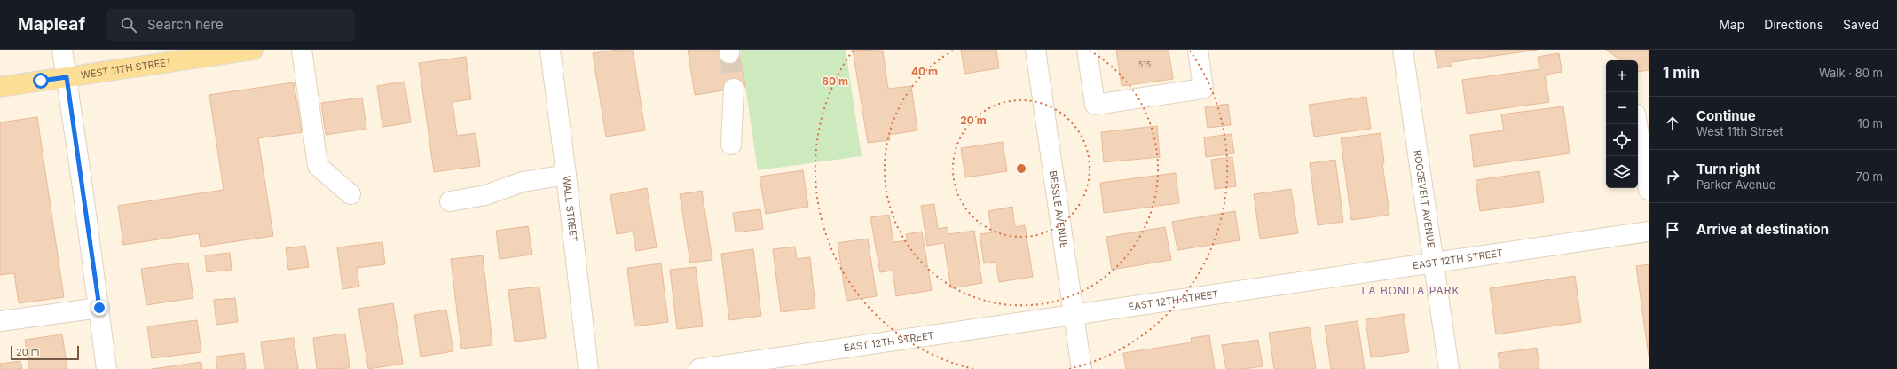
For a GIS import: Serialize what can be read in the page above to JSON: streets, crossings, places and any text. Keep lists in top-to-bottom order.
{
  "streets": {
    "main road": ["WEST 11TH STREET"],
    "street": [
      "ROOSEVELT AVENUE",
      "WALL STREET",
      "BESSLE AVENUE",
      "EAST 12TH STREET"
    ]
  },
  "crossings": [
    ["ROOSEVELT AVENUE", "EAST 12TH STREET"],
    ["BESSLE AVENUE", "EAST 12TH STREET"]
  ],
  "districts": ["LA BONITA PARK"],
  "house_numbers": ["515"],
  "scale_bar": "20 m",
  "page": {
    "header": "Mapleaf",
    "search": "Search here",
    "nav": ["Map", "Directions", "Saved"],
    "heading": ["1 min", "Walk · 80 m"],
    "map_buttons": ["+", "−"],
    "list": [
      ["Continue", "West 11th Street", "10 m"],
      ["Turn right", "Parker Avenue", "70 m"],
      "Arrive at destination"
    ],
    "scale": "20 m"
  },
  "rings": ["40 m", "60 m", "20 m"]
}
